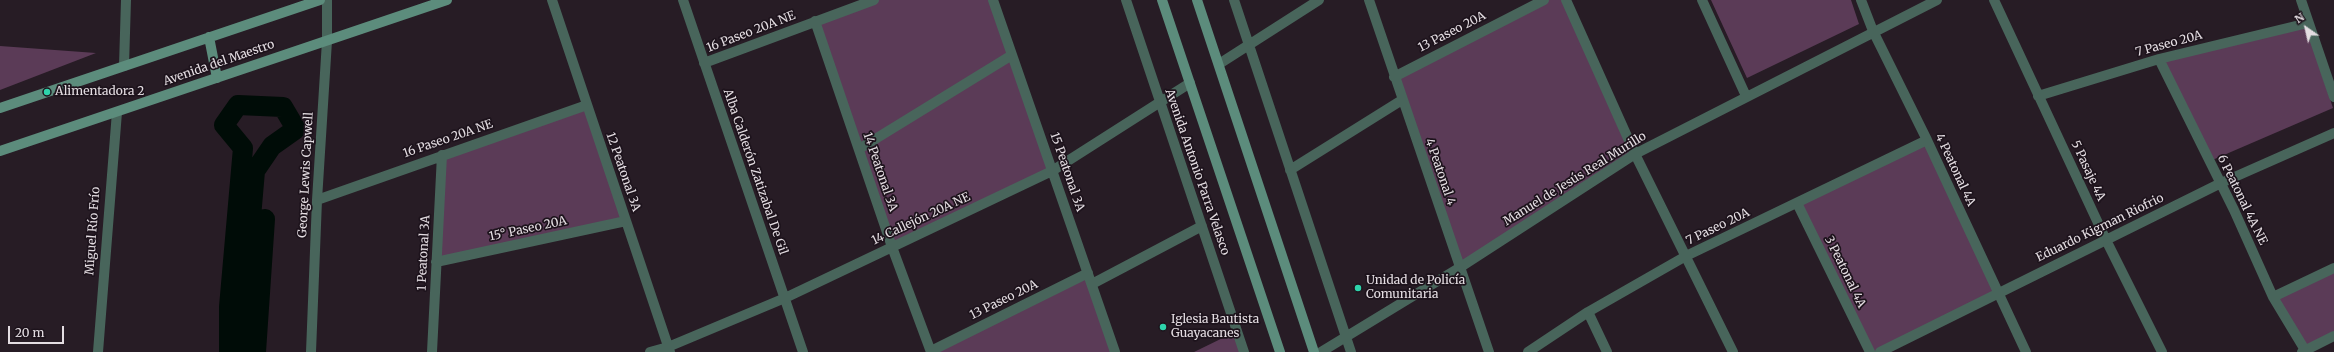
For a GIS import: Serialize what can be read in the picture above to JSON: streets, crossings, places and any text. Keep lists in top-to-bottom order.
{
  "streets": {
    "street": [
      "16 Paseo 20A NE",
      "13 Paseo 20A",
      "7 Paseo 20A",
      "Avenida del Maestro",
      "4 Peatonal 4A",
      "5 Pasaje 4A",
      "12 Peatonal 3A",
      "Alba Calderón Zatizabal De Gil",
      "14 Peatonal 3A",
      "15 Peatonal 3A",
      "Avenida Antonio Parra Velasco",
      "4 Peatonal 4",
      "George Lewis Capwell",
      "Manuel de Jesús Real Murillo",
      "6 Peatonal 4A NE",
      "14 Callejón 20A NE",
      "Eduardo Kigman Riofrio",
      "15° Paseo 20A",
      "Miguel Río Frío",
      "1 Peatonal 3A",
      "3 Peatonal 4A"
    ]
  },
  "crossings": [
    ["16 Paseo 20A NE", "12 Peatonal 3A"],
    ["16 Paseo 20A NE", "Alba Calderón Zatizabal De Gil"],
    ["16 Paseo 20A NE", "14 Peatonal 3A"],
    ["16 Paseo 20A NE", "George Lewis Capwell"],
    ["16 Paseo 20A NE", "1 Peatonal 3A"],
    ["13 Paseo 20A", "14 Peatonal 3A"],
    ["13 Paseo 20A", "15 Peatonal 3A"],
    ["13 Paseo 20A", "4 Peatonal 4"],
    ["7 Paseo 20A", "4 Peatonal 4A"],
    ["7 Paseo 20A", "5 Pasaje 4A"],
    ["7 Paseo 20A", "6 Peatonal 4A NE"],
    ["7 Paseo 20A", "3 Peatonal 4A"],
    ["Avenida del Maestro", "George Lewis Capwell"],
    ["Avenida del Maestro", "Miguel Río Frío"],
    ["4 Peatonal 4A", "Manuel de Jesús Real Murillo"],
    ["4 Peatonal 4A", "Eduardo Kigman Riofrio"],
    ["5 Pasaje 4A", "Eduardo Kigman Riofrio"],
    ["12 Peatonal 3A", "14 Callejón 20A NE"],
    ["12 Peatonal 3A", "15° Paseo 20A"],
    ["Alba Calderón Zatizabal De Gil", "14 Callejón 20A NE"],
    ["14 Peatonal 3A", "14 Callejón 20A NE"],
    ["15 Peatonal 3A", "14 Callejón 20A NE"],
    ["Avenida Antonio Parra Velasco", "14 Callejón 20A NE"],
    ["4 Peatonal 4", "Manuel de Jesús Real Murillo"],
    ["6 Peatonal 4A NE", "Eduardo Kigman Riofrio"],
    ["15° Paseo 20A", "1 Peatonal 3A"]
  ],
  "places": ["Alimentadora 2", "Unidad de Policía Comunitaria", "Iglesia Bautista Guayacanes"],
  "scale_bar": "20 m",
  "north": "top left"
}
